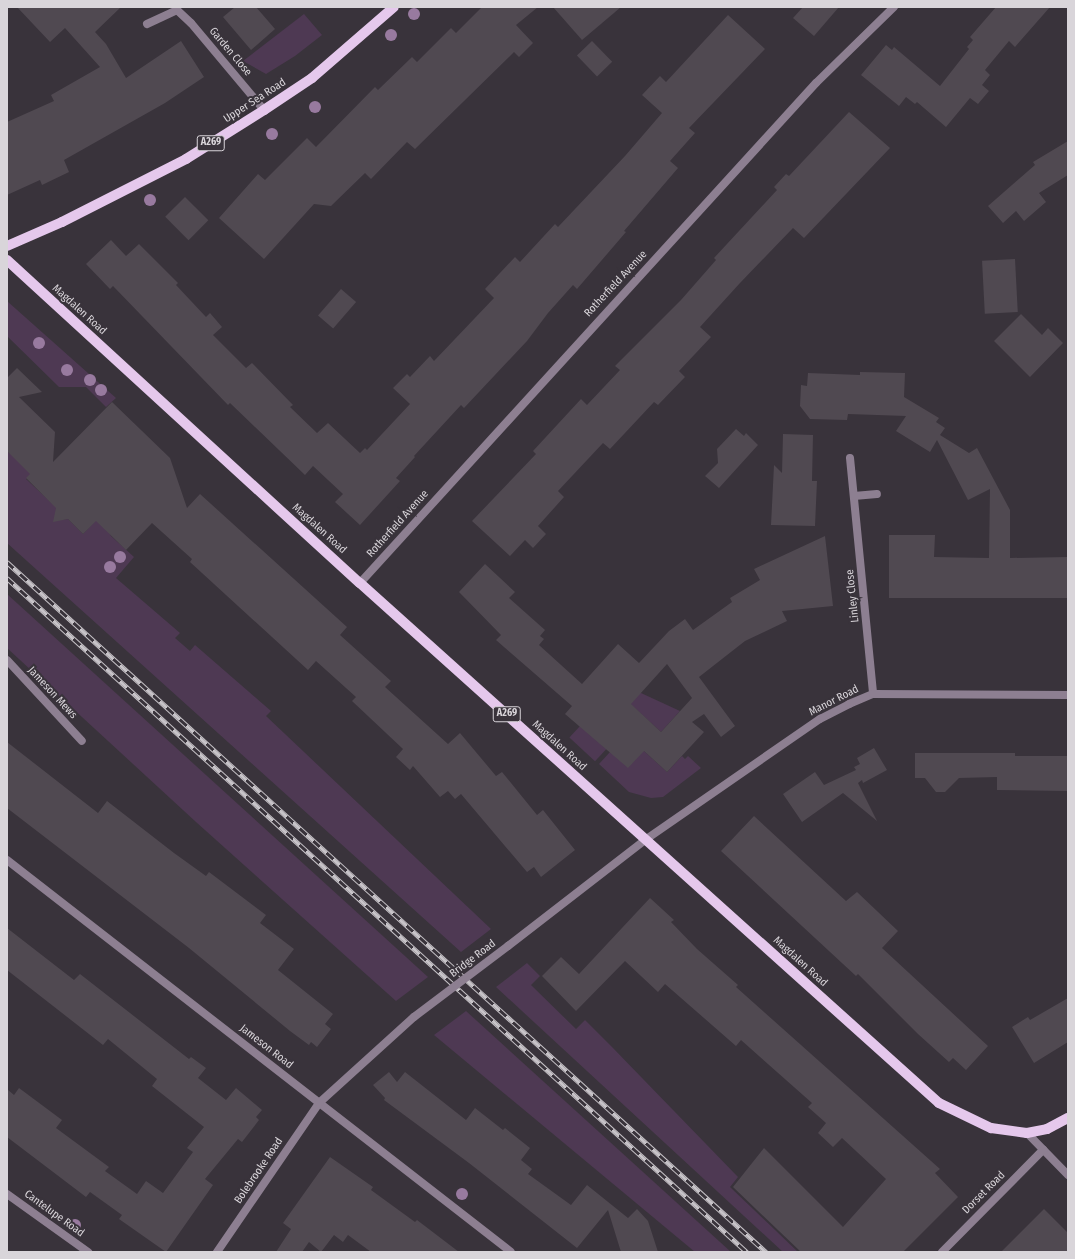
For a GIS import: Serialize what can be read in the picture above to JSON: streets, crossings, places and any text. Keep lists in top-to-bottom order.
{
  "streets": {
    "main road": ["Upper Sea Road", "A269", "Magdalen Road"],
    "street": [
      "Garden Close",
      "Rotherfield Avenue",
      "Linley Close",
      "Jameson Mews",
      "Manor Road",
      "Bridge Road",
      "Jameson Road",
      "Bolebrooke Road",
      "Dorset Road",
      "Cantelupe Road"
    ]
  },
  "crossings": [
    ["Garden Close", "Upper Sea Road"],
    ["A269", "Magdalen Road"],
    ["Rotherfield Avenue", "Magdalen Road"],
    ["Magdalen Road", "Manor Road"],
    ["Magdalen Road", "Bridge Road"],
    ["Linley Close", "Manor Road"],
    ["Manor Road", "Bridge Road"],
    ["Bridge Road", "Jameson Road"],
    ["Bridge Road", "Bolebrooke Road"],
    ["Jameson Road", "Bolebrooke Road"]
  ]
}
